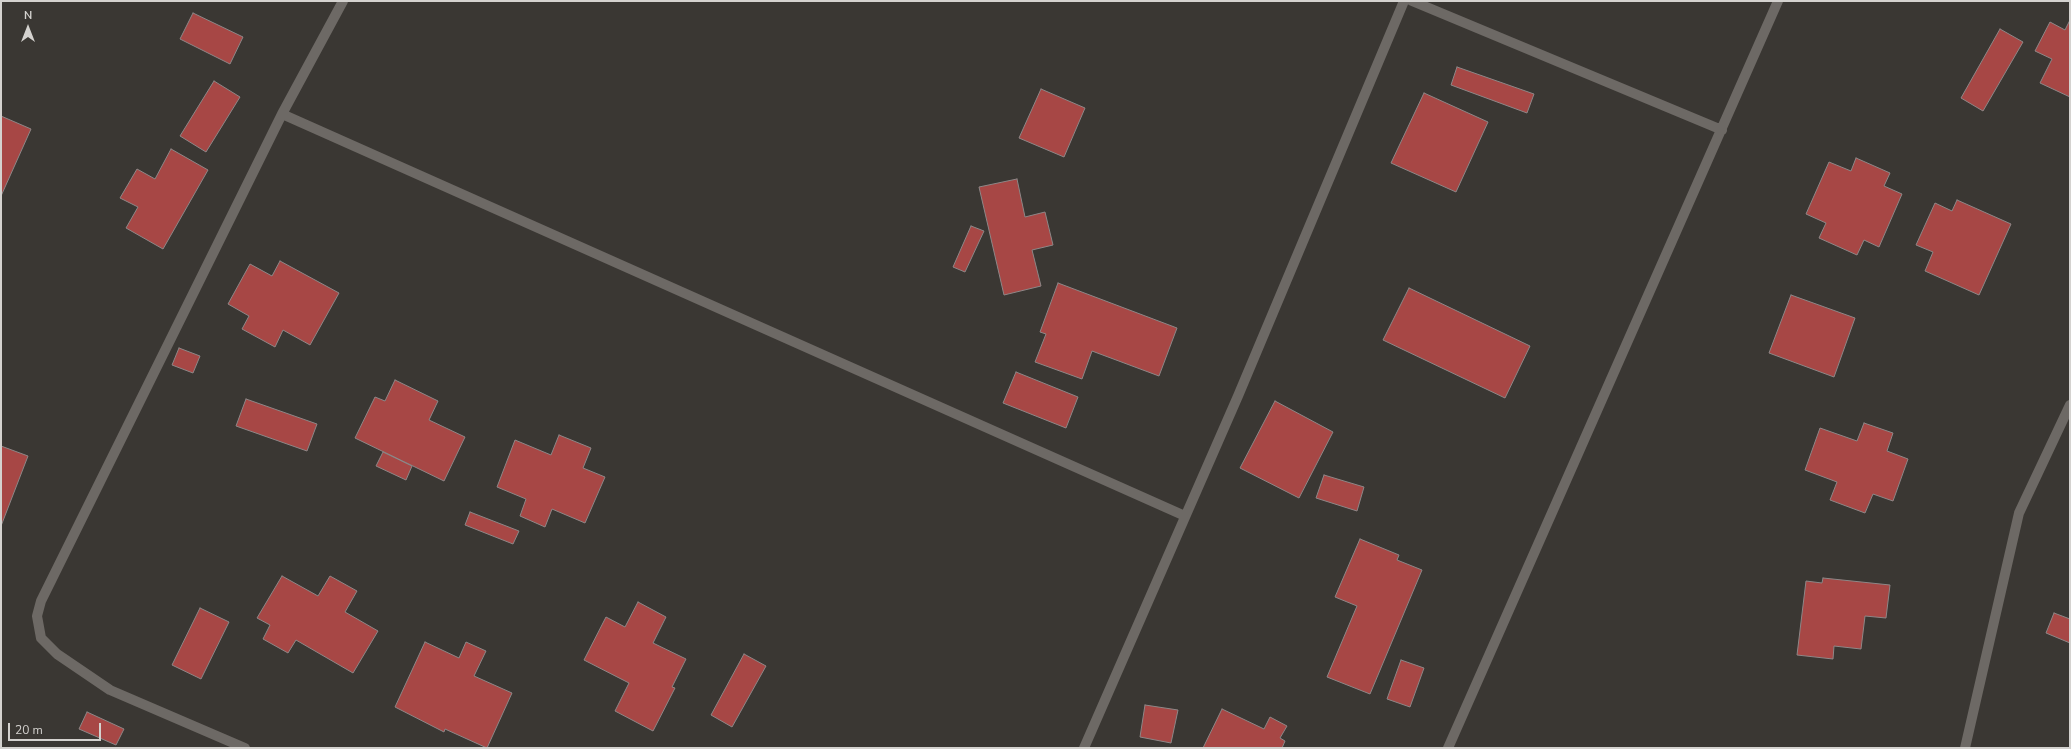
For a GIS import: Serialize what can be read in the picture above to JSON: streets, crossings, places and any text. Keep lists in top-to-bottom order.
{
  "scale_bar": "20 m",
  "north": "top"
}
